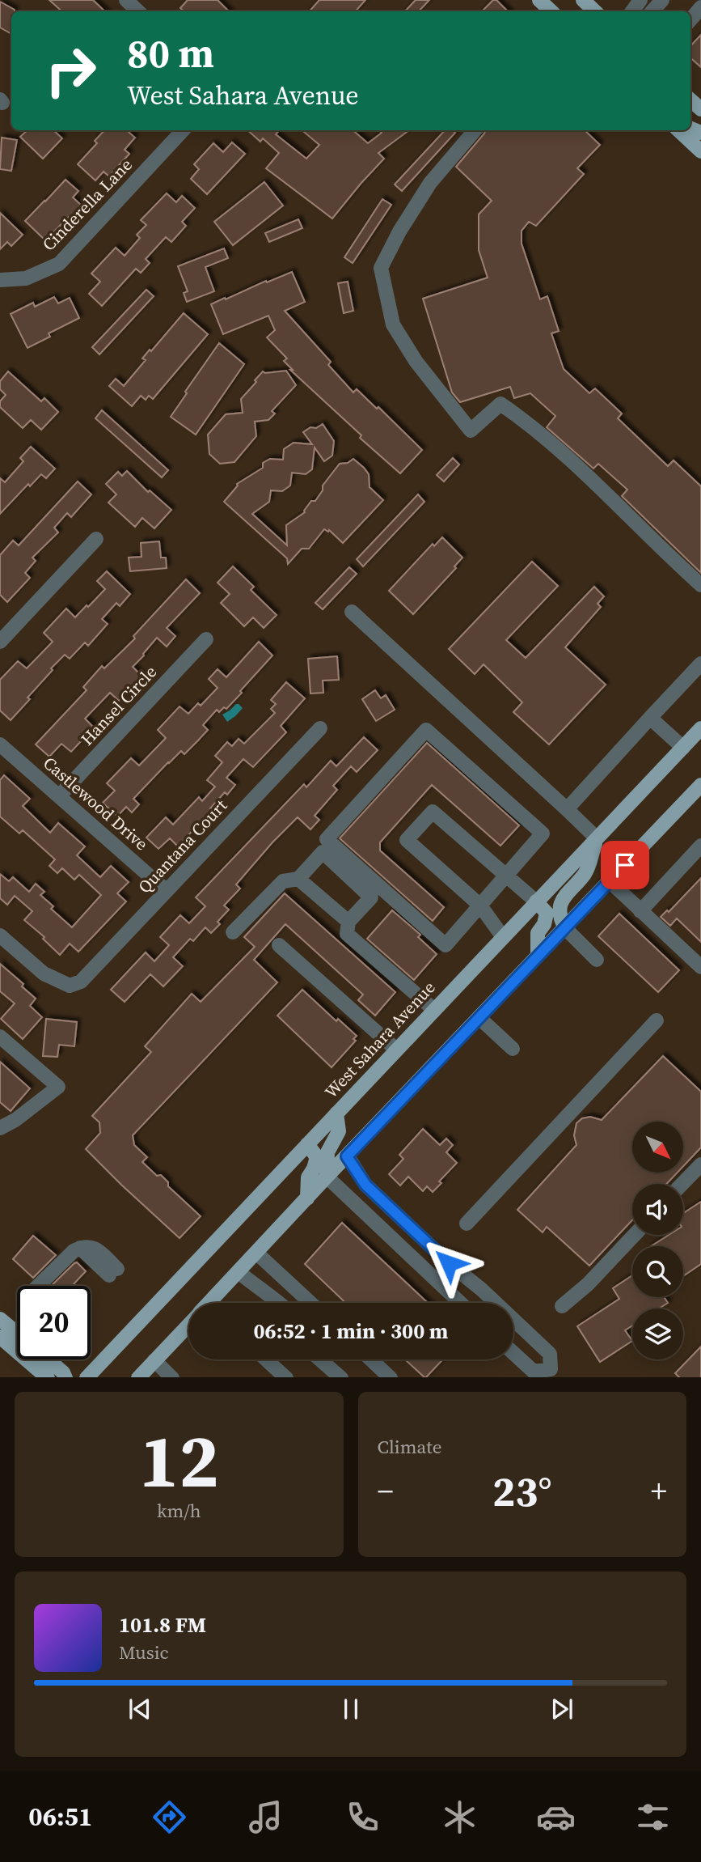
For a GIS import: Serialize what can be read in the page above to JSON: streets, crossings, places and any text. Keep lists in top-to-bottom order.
{
  "streets": {
    "main road": ["West Sahara Avenue"],
    "street": [
      "Cinderella Lane",
      "Hansel Circle",
      "Castlewood Drive",
      "Quantana Court"
    ]
  },
  "crossings": [
    ["Hansel Circle", "Castlewood Drive"],
    ["Castlewood Drive", "Quantana Court"]
  ],
  "north": "bottom right",
  "page": {
    "turn": ["80 m", "West Sahara Avenue"],
    "limit": "20",
    "trip": "06:52 · 1 min · 300 m",
    "tile": [
      ["12", "km/h"],
      "Climate"
    ],
    "heat": ["−", "23°", "+"],
    "song": ["101.8 FM", "Music"],
    "tabs": "06:51"
  }
}
